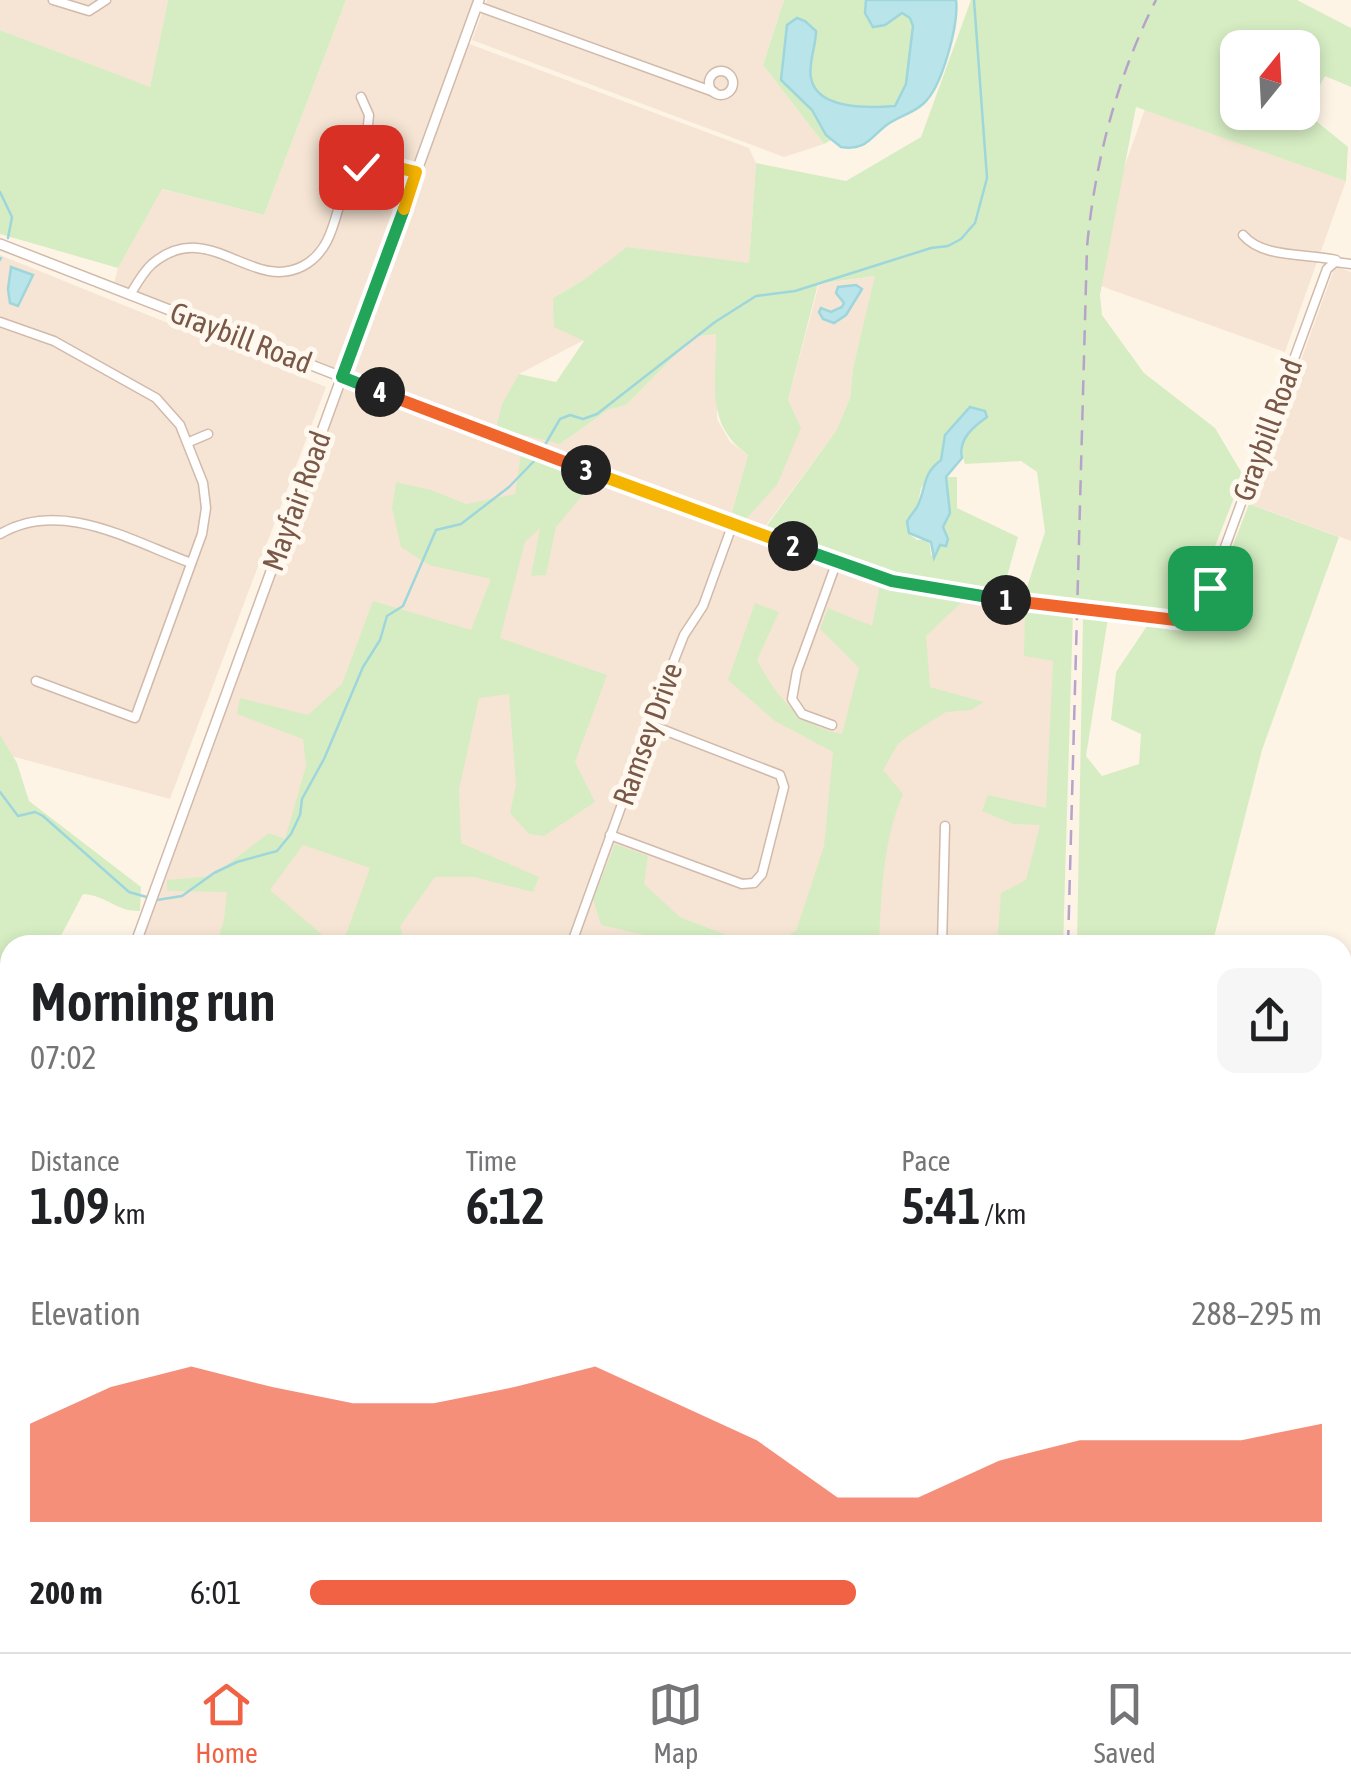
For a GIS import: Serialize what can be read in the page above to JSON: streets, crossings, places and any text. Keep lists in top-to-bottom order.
{
  "streets": {
    "street": ["Graybill Road", "Mayfair Road", "Ramsey Drive"]
  },
  "crossings": [
    ["Graybill Road", "Mayfair Road"],
    ["Graybill Road", "Ramsey Drive"]
  ],
  "north": "top",
  "page": {
    "pins": [
      "4",
      "3",
      "2",
      "1"
    ],
    "heading": ["Morning run", "07:02"],
    "stats": [
      ["Distance", "1.09 km"],
      ["Time", "6:12"],
      ["Pace", "5:41 /km"]
    ],
    "chart": ["Elevation", "288–295 m"],
    "list": [
      {
        "name": "200 m",
        "note": "6:01"
      }
    ],
    "tabs": ["Home", "Map", "Saved"]
  }
}
